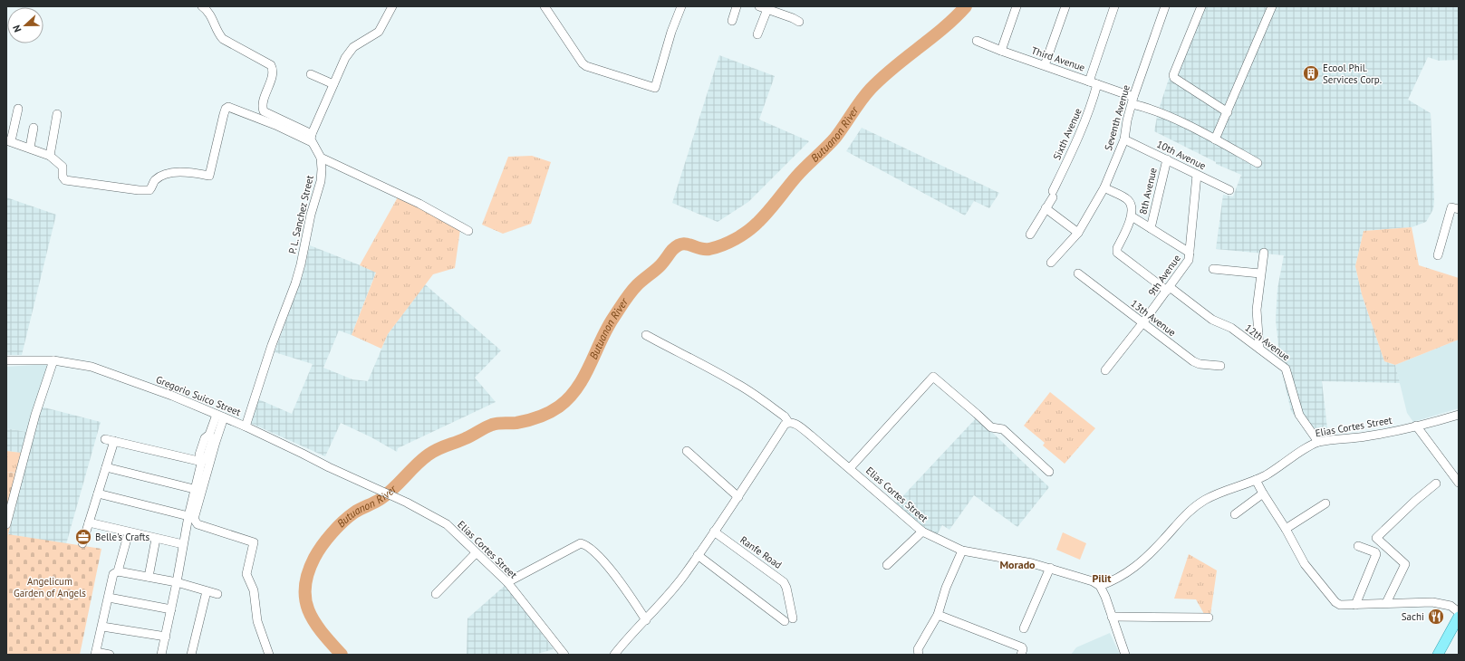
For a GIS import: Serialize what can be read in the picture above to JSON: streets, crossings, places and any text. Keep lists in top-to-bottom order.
{
  "streets": {
    "street": [
      "Third Avenue",
      "Seventh Avenue",
      "Sixth Avenue",
      "10th Avenue",
      "8th Avenue",
      "P. L. Sanchez Street",
      "9th Avenue",
      "13th Avenue",
      "12th Avenue",
      "Gregorio Suico Street",
      "Elias Cortes Street",
      "Ranfe Road"
    ]
  },
  "crossings": [
    ["Third Avenue", "Seventh Avenue"],
    ["Third Avenue", "Sixth Avenue"],
    ["Seventh Avenue", "10th Avenue"],
    ["10th Avenue", "8th Avenue"],
    ["10th Avenue", "9th Avenue"],
    ["P. L. Sanchez Street", "Gregorio Suico Street"],
    ["9th Avenue", "13th Avenue"],
    ["9th Avenue", "12th Avenue"],
    ["12th Avenue", "Elias Cortes Street"],
    ["Gregorio Suico Street", "Elias Cortes Street"]
  ],
  "districts": ["Morado", "Pilit"],
  "water": ["Butuanon River"],
  "parks": ["Angelicum Garden of Angels"],
  "places": {
    "building": ["Ecool Phil. Services Corp."],
    "office": ["Belle's Crafts"],
    "restaurant": ["Sachi"]
  },
  "north": "left"
}
